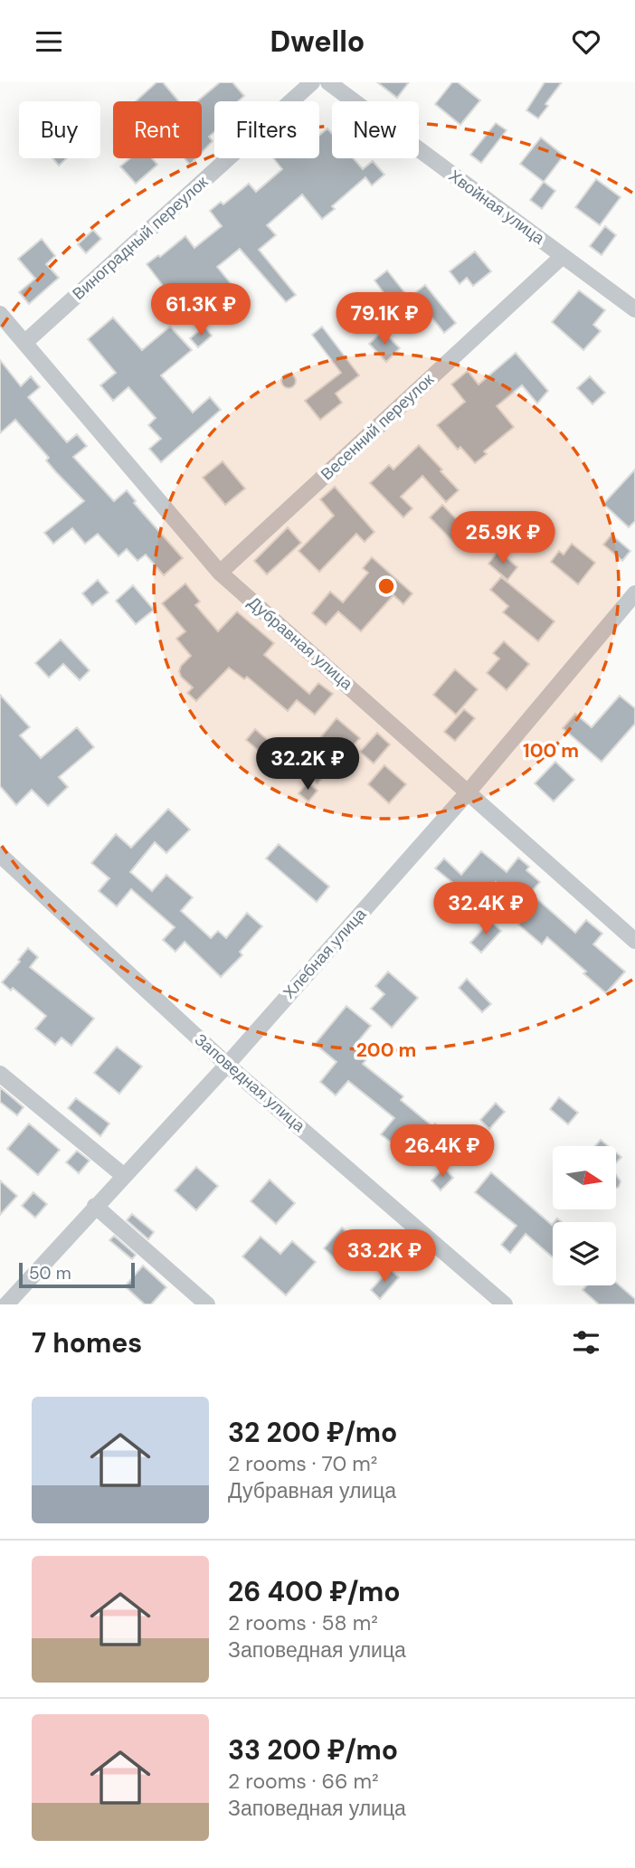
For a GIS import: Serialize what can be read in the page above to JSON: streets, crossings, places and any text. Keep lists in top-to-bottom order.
{
  "streets": {
    "street": [
      "Хвойная улица",
      "Виноградный переулок",
      "Весенний переулок",
      "Дубравная улица",
      "Хлебная улица",
      "Заповедная улица"
    ]
  },
  "crossings": [
    ["Хвойная улица", "Весенний переулок"],
    ["Виноградный переулок", "Дубравная улица"],
    ["Весенний переулок", "Дубравная улица"],
    ["Дубравная улица", "Хлебная улица"],
    ["Хлебная улица", "Заповедная улица"]
  ],
  "scale_bar": "50 m",
  "north": "right",
  "page": {
    "header": "Dwello",
    "chip": [
      "Buy",
      "Rent",
      "Filters",
      "New"
    ],
    "price": [
      "61.3K ₽",
      "79.1K ₽",
      "25.9K ₽",
      "32.2K ₽",
      "32.4K ₽",
      "26.4K ₽",
      "33.2K ₽"
    ],
    "scale": "50 m",
    "heading": "7 homes",
    "list": [
      {
        "name": "32 200 ₽/mo",
        "note": "2 rooms · 70 m² · Дубравная улица"
      },
      {
        "name": "26 400 ₽/mo",
        "note": "2 rooms · 58 m² · Заповедная улица"
      },
      {
        "name": "33 200 ₽/mo",
        "note": "2 rooms · 66 m² · Заповедная улица"
      }
    ]
  },
  "rings": ["100 m", "200 m"]
}
